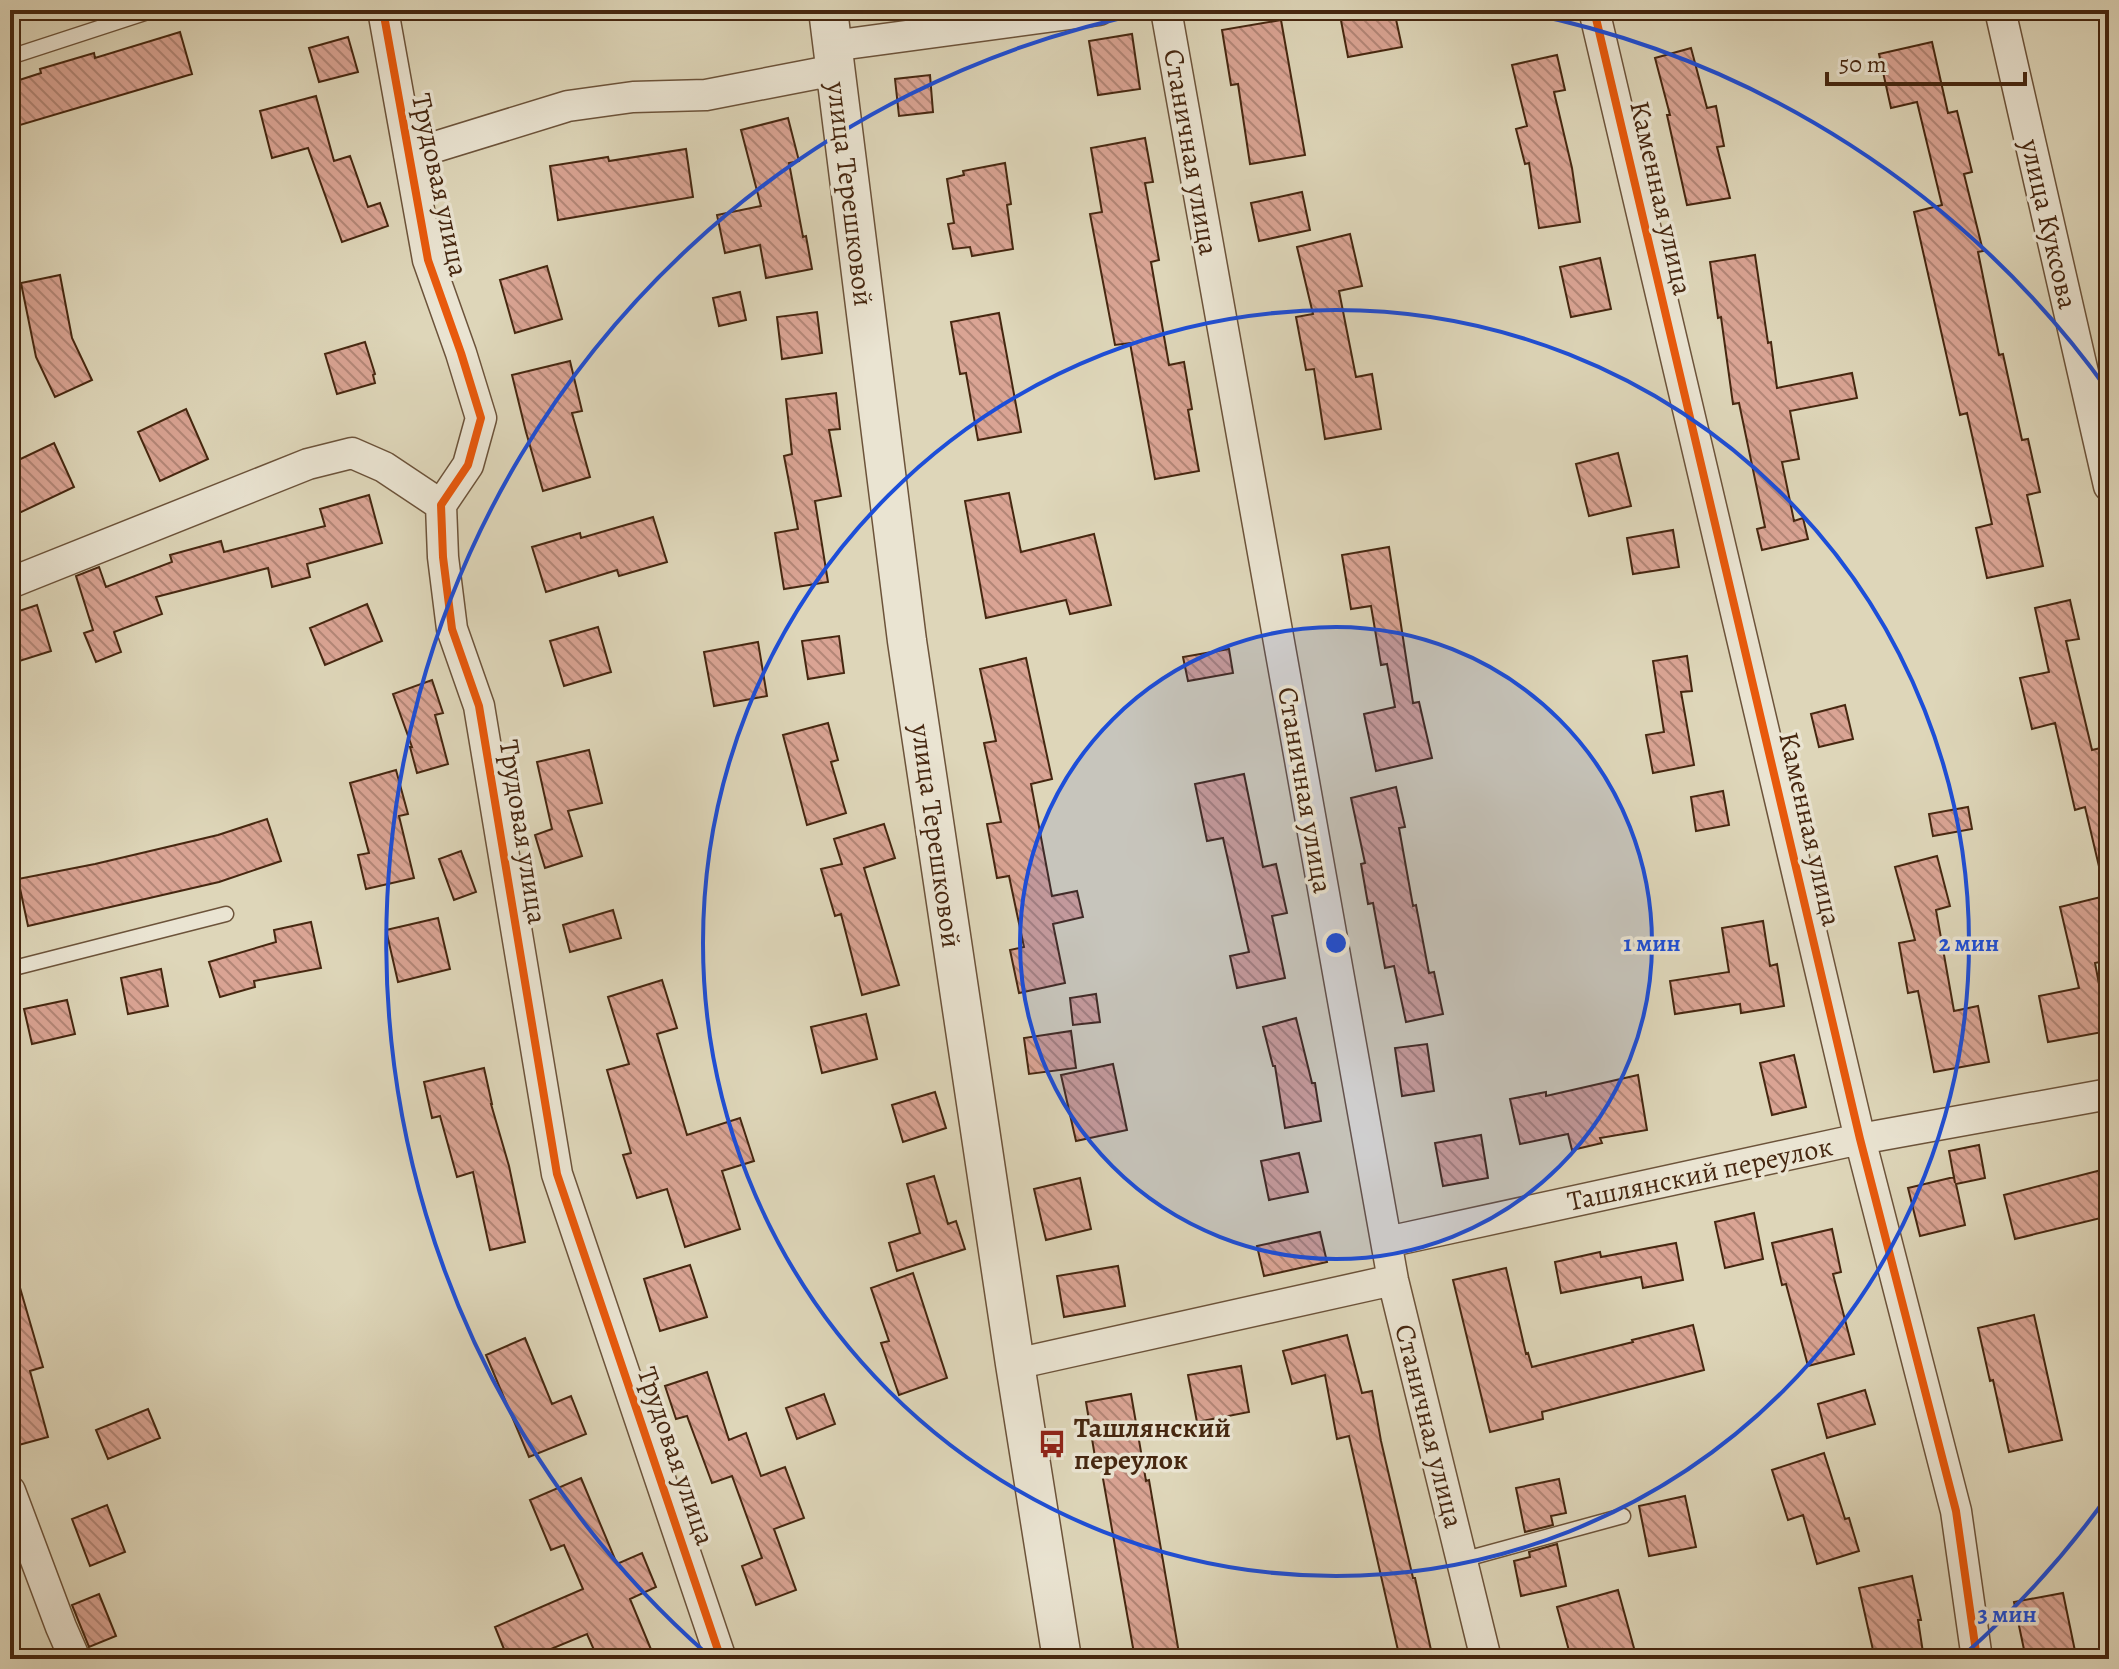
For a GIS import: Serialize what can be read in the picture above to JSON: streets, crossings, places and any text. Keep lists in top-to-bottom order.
{
  "streets": {
    "street": [
      "Станичная улица",
      "Трудовая улица",
      "улица Терешковой",
      "Каменная улица",
      "улица Куксова",
      "Ташлянский переулок"
    ]
  },
  "crossings": [
    ["Станичная улица", "Ташлянский переулок"],
    ["Каменная улица", "Ташлянский переулок"]
  ],
  "places": {
    "bus stop": ["Ташлянский переулок"]
  },
  "scale_bar": "50 m",
  "rings": ["1 мин", "2 мин", "3 мин"]
}
